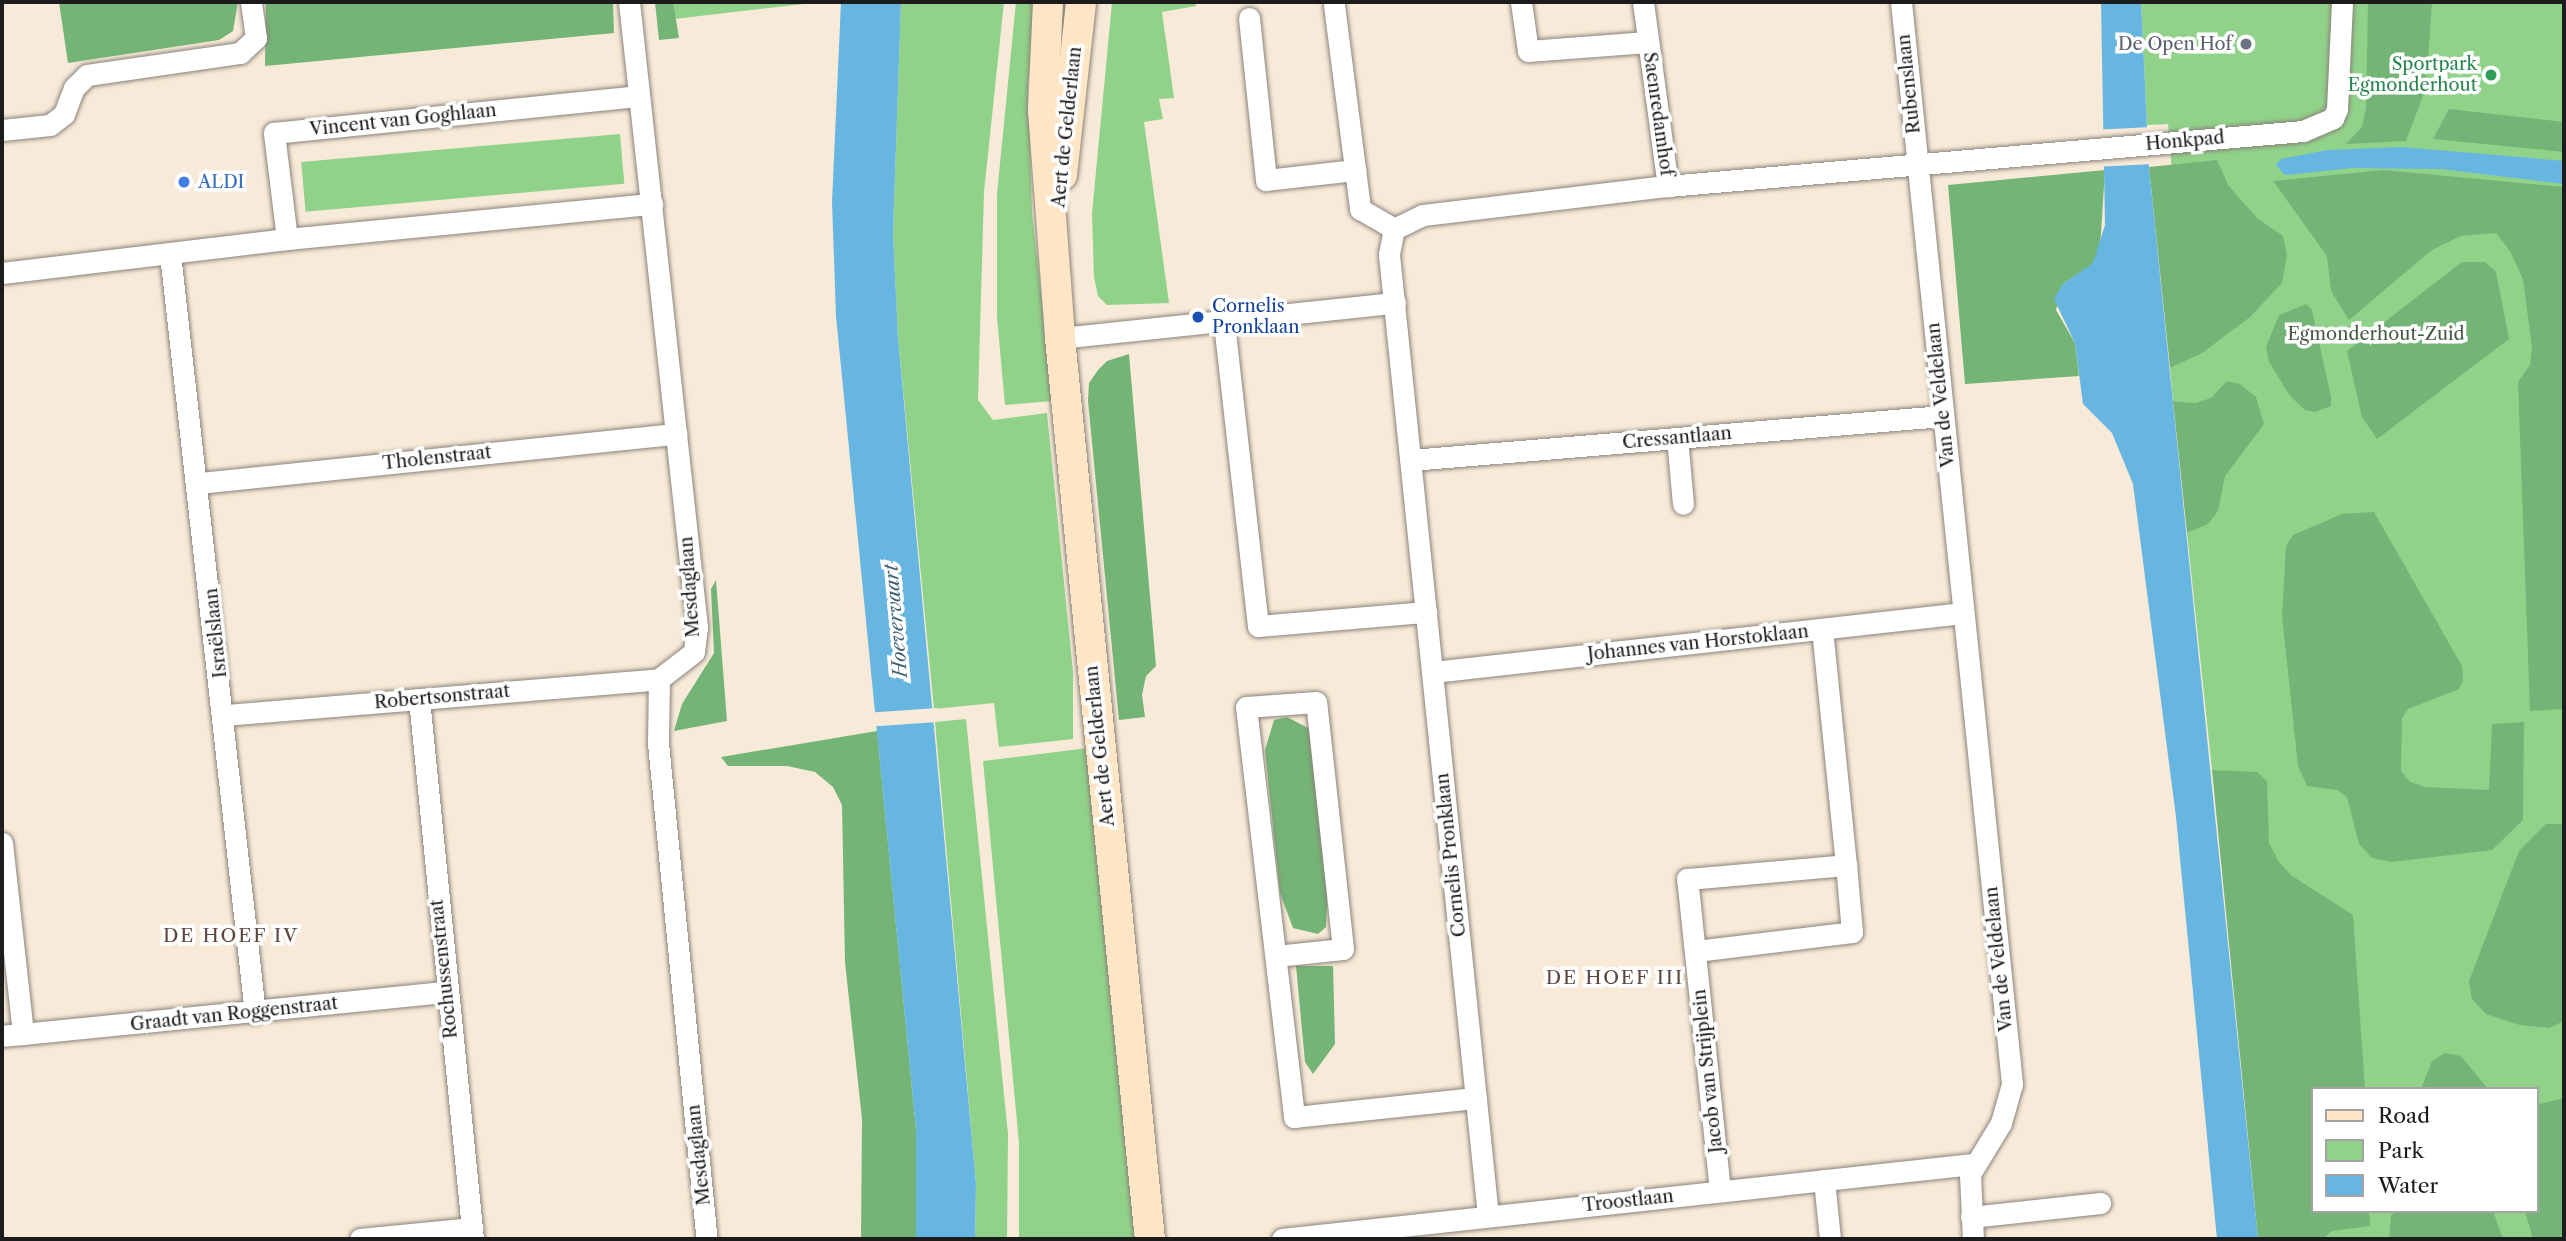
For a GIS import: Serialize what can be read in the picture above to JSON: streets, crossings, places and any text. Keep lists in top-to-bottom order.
{
  "streets": {
    "street": [
      "Rubenslaan",
      "Saenredamhof",
      "Vincent van Goghlaan",
      "Aert de Gelderlaan",
      "Honkpad",
      "Van de Veldelaan",
      "Cressantlaan",
      "Tholenstraat",
      "Mesdaglaan",
      "Israëlslaan",
      "Johannes van Horstoklaan",
      "Robertsonstraat",
      "Cornelis Pronklaan",
      "Rochussenstraat",
      "Graadt van Roggenstraat",
      "Jacob van Strijplein",
      "Troostlaan"
    ]
  },
  "crossings": [
    ["Rubenslaan", "Honkpad"],
    ["Rubenslaan", "Van de Veldelaan"],
    ["Vincent van Goghlaan", "Mesdaglaan"],
    ["Honkpad", "Van de Veldelaan"],
    ["Van de Veldelaan", "Cressantlaan"],
    ["Van de Veldelaan", "Johannes van Horstoklaan"],
    ["Van de Veldelaan", "Troostlaan"],
    ["Cressantlaan", "Cornelis Pronklaan"],
    ["Tholenstraat", "Mesdaglaan"],
    ["Tholenstraat", "Israëlslaan"],
    ["Mesdaglaan", "Robertsonstraat"],
    ["Israëlslaan", "Robertsonstraat"],
    ["Israëlslaan", "Graadt van Roggenstraat"],
    ["Johannes van Horstoklaan", "Cornelis Pronklaan"],
    ["Robertsonstraat", "Rochussenstraat"],
    ["Cornelis Pronklaan", "Troostlaan"],
    ["Rochussenstraat", "Graadt van Roggenstraat"],
    ["Jacob van Strijplein", "Troostlaan"]
  ],
  "districts": ["DE HOEF IV", "DE HOEF III"],
  "water": ["Hoevervaart"],
  "parks": ["Egmonderhout-Zuid"],
  "places": [
    "De Open Hof",
    "Sportpark Egmonderhout",
    "ALDI",
    "Cornelis Pronklaan"
  ],
  "legend": ["Road", "Park", "Water"]
}
